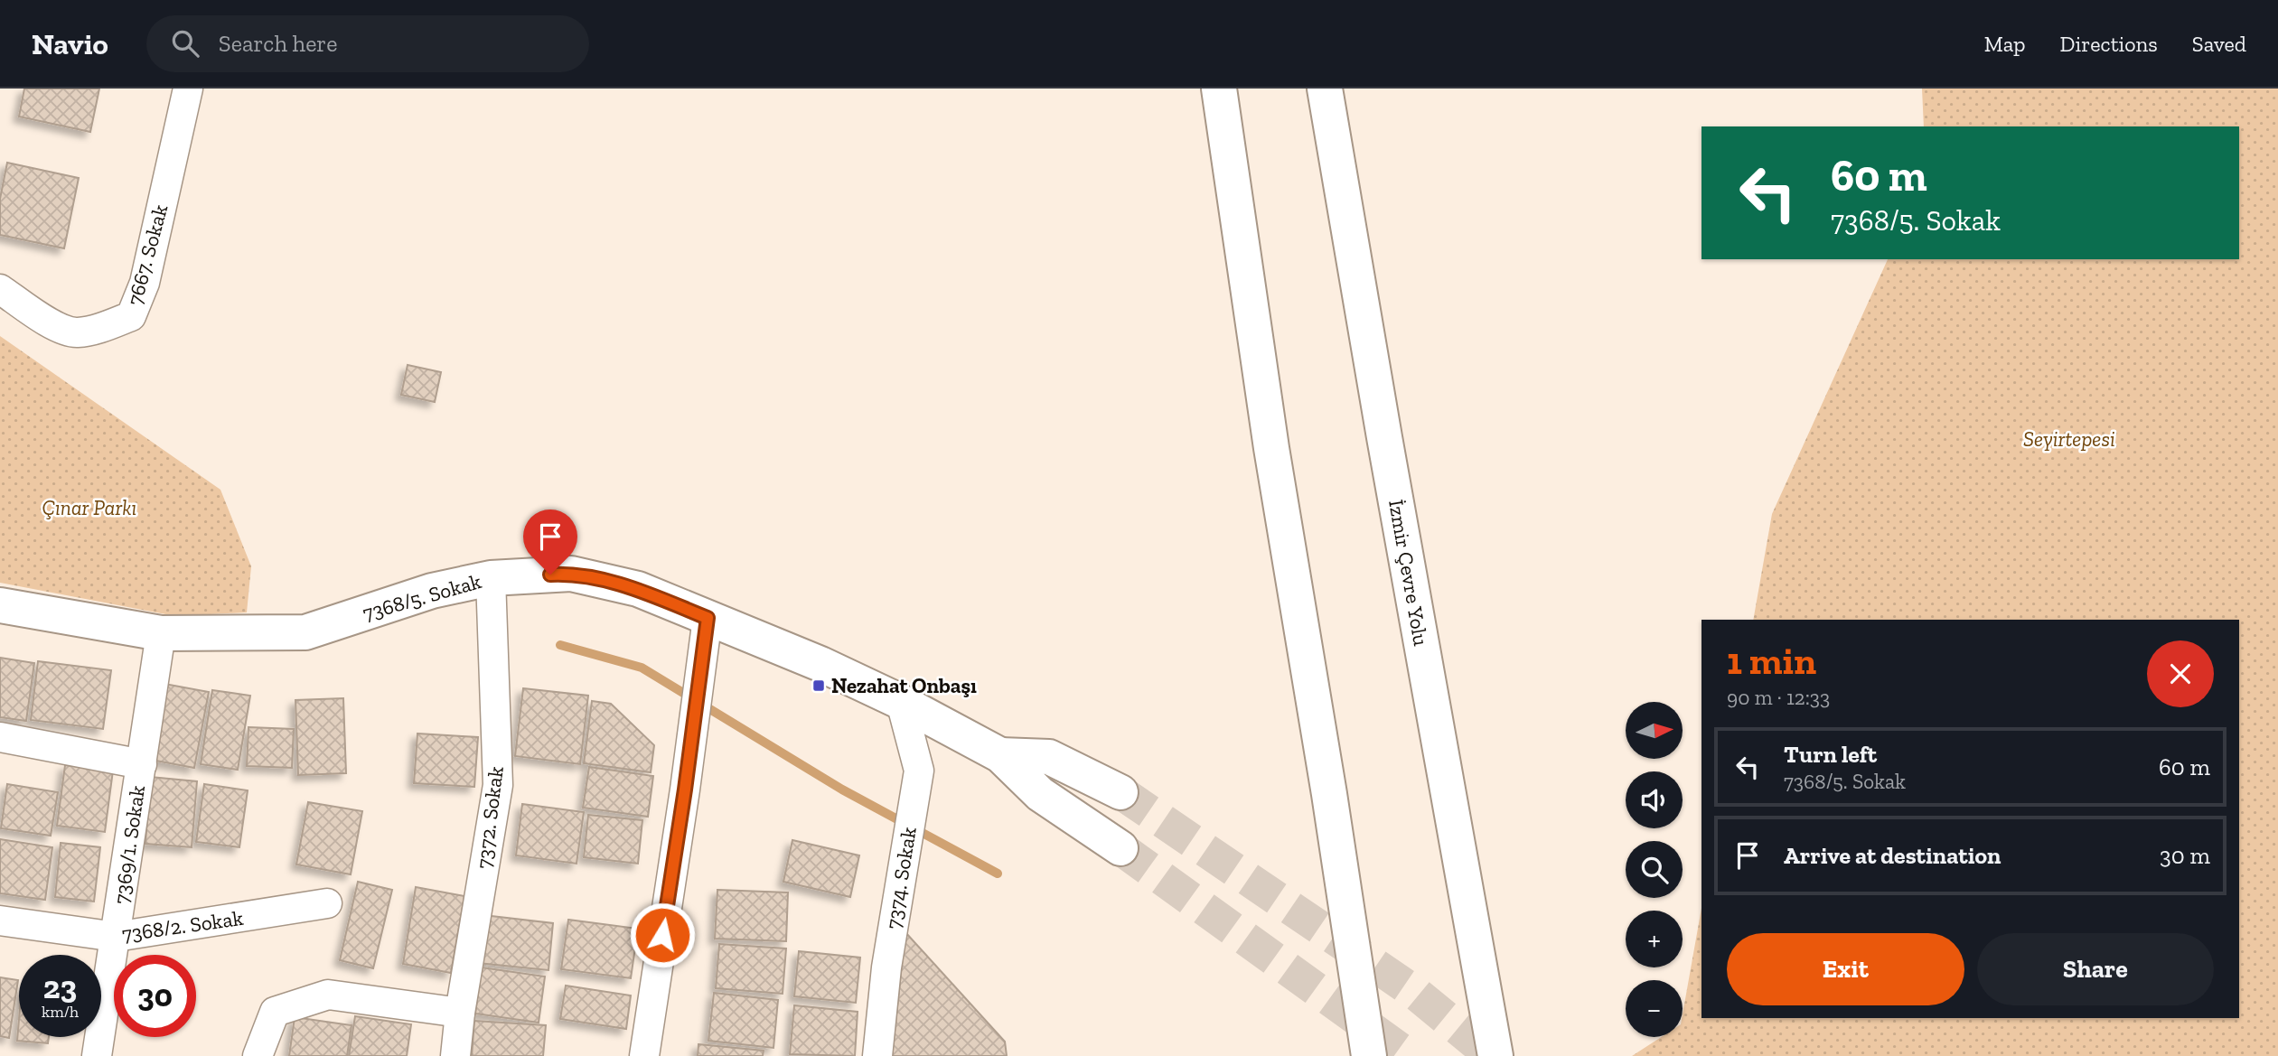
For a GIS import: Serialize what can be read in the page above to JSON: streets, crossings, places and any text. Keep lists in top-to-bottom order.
{
  "streets": {
    "main road": ["İzmir Çevre Yolu", "7368/5. Sokak"],
    "street": [
      "7667. Sokak",
      "7372. Sokak",
      "7369/1. Sokak",
      "7374. Sokak",
      "7368/2. Sokak"
    ]
  },
  "crossings": [
    ["7368/5. Sokak", "7372. Sokak"],
    ["7368/5. Sokak", "7369/1. Sokak"],
    ["7368/5. Sokak", "7374. Sokak"],
    ["7369/1. Sokak", "7368/2. Sokak"]
  ],
  "parks": ["Seyirtepesi", "Çınar Parkı"],
  "places": {
    "transit": ["Nezahat Onbaşı"]
  },
  "north": "right",
  "page": {
    "header": "Navio",
    "search": "Search here",
    "nav": ["Map", "Directions", "Saved"],
    "turn": ["60 m", "7368/5. Sokak"],
    "heading": ["1 min", "90 m · 12:33"],
    "map_buttons": ["+", "−"],
    "list": [
      {
        "name": "Turn left",
        "note": "7368/5. Sokak",
        "value": "60 m"
      },
      {
        "name": "Arrive at destination",
        "value": "30 m"
      }
    ],
    "buttons": ["Exit", "Share"],
    "speed": "23 km/h",
    "limit": "30"
  }
}
